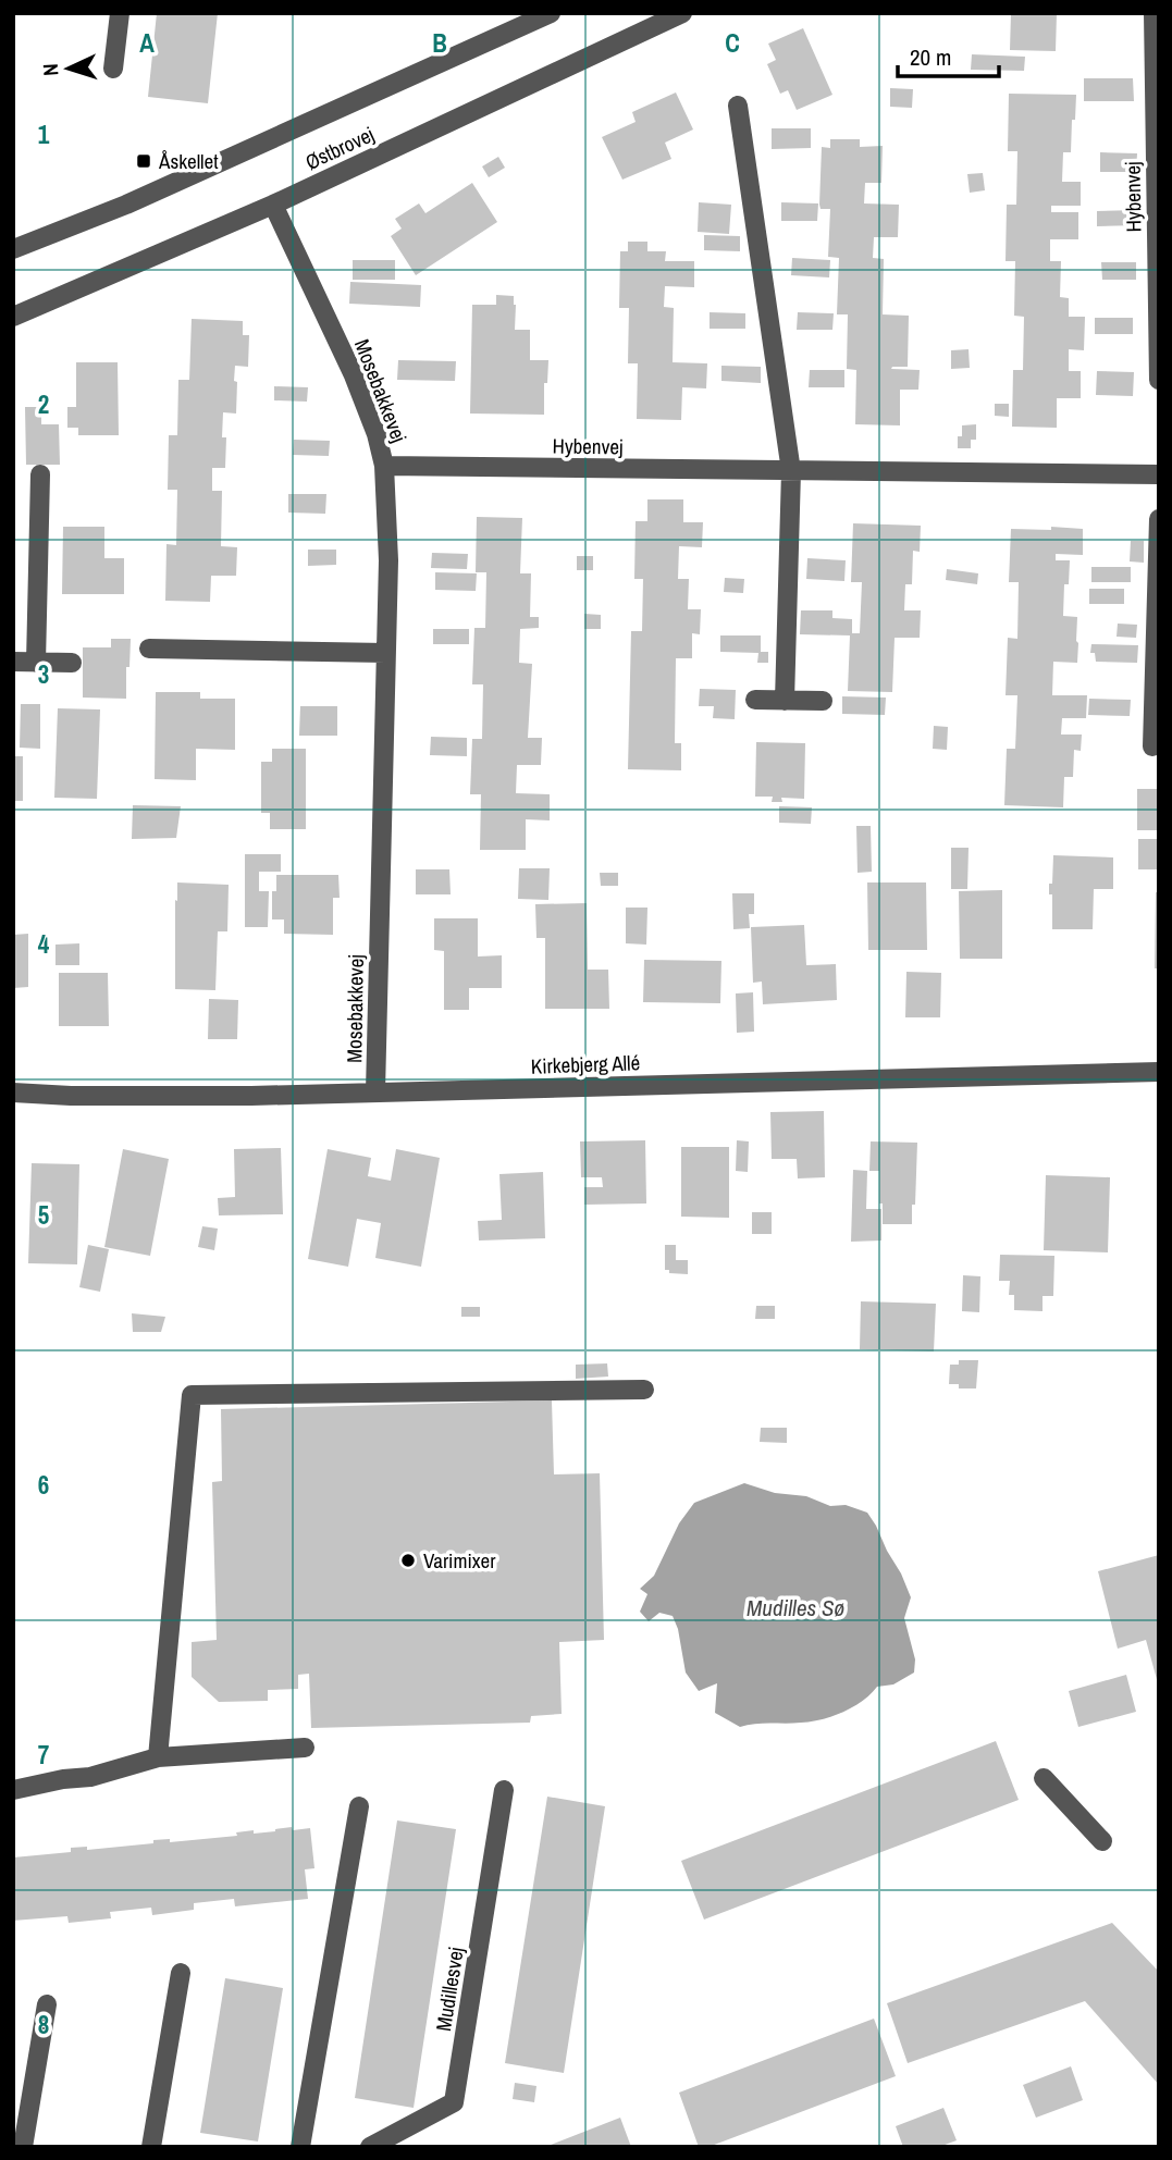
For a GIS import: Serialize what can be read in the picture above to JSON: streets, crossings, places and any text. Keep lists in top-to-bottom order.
{
  "streets": {
    "street": [
      "Østbrovej",
      "Hybenvej",
      "Mosebakkevej",
      "Kirkebjerg Allé",
      "Mudillesvej"
    ]
  },
  "crossings": [
    ["Østbrovej", "Mosebakkevej"],
    ["Hybenvej", "Mosebakkevej"],
    ["Mosebakkevej", "Kirkebjerg Allé"]
  ],
  "water": ["Mudilles Sø"],
  "places": {
    "transit": ["Åskellet"],
    "other": ["Varimixer"]
  },
  "scale_bar": "20 m",
  "north": "left",
  "grid": {
    "columns": ["A", "B", "C"],
    "rows": [
      "1",
      "2",
      "3",
      "4",
      "5",
      "6",
      "7",
      "8"
    ]
  }
}
